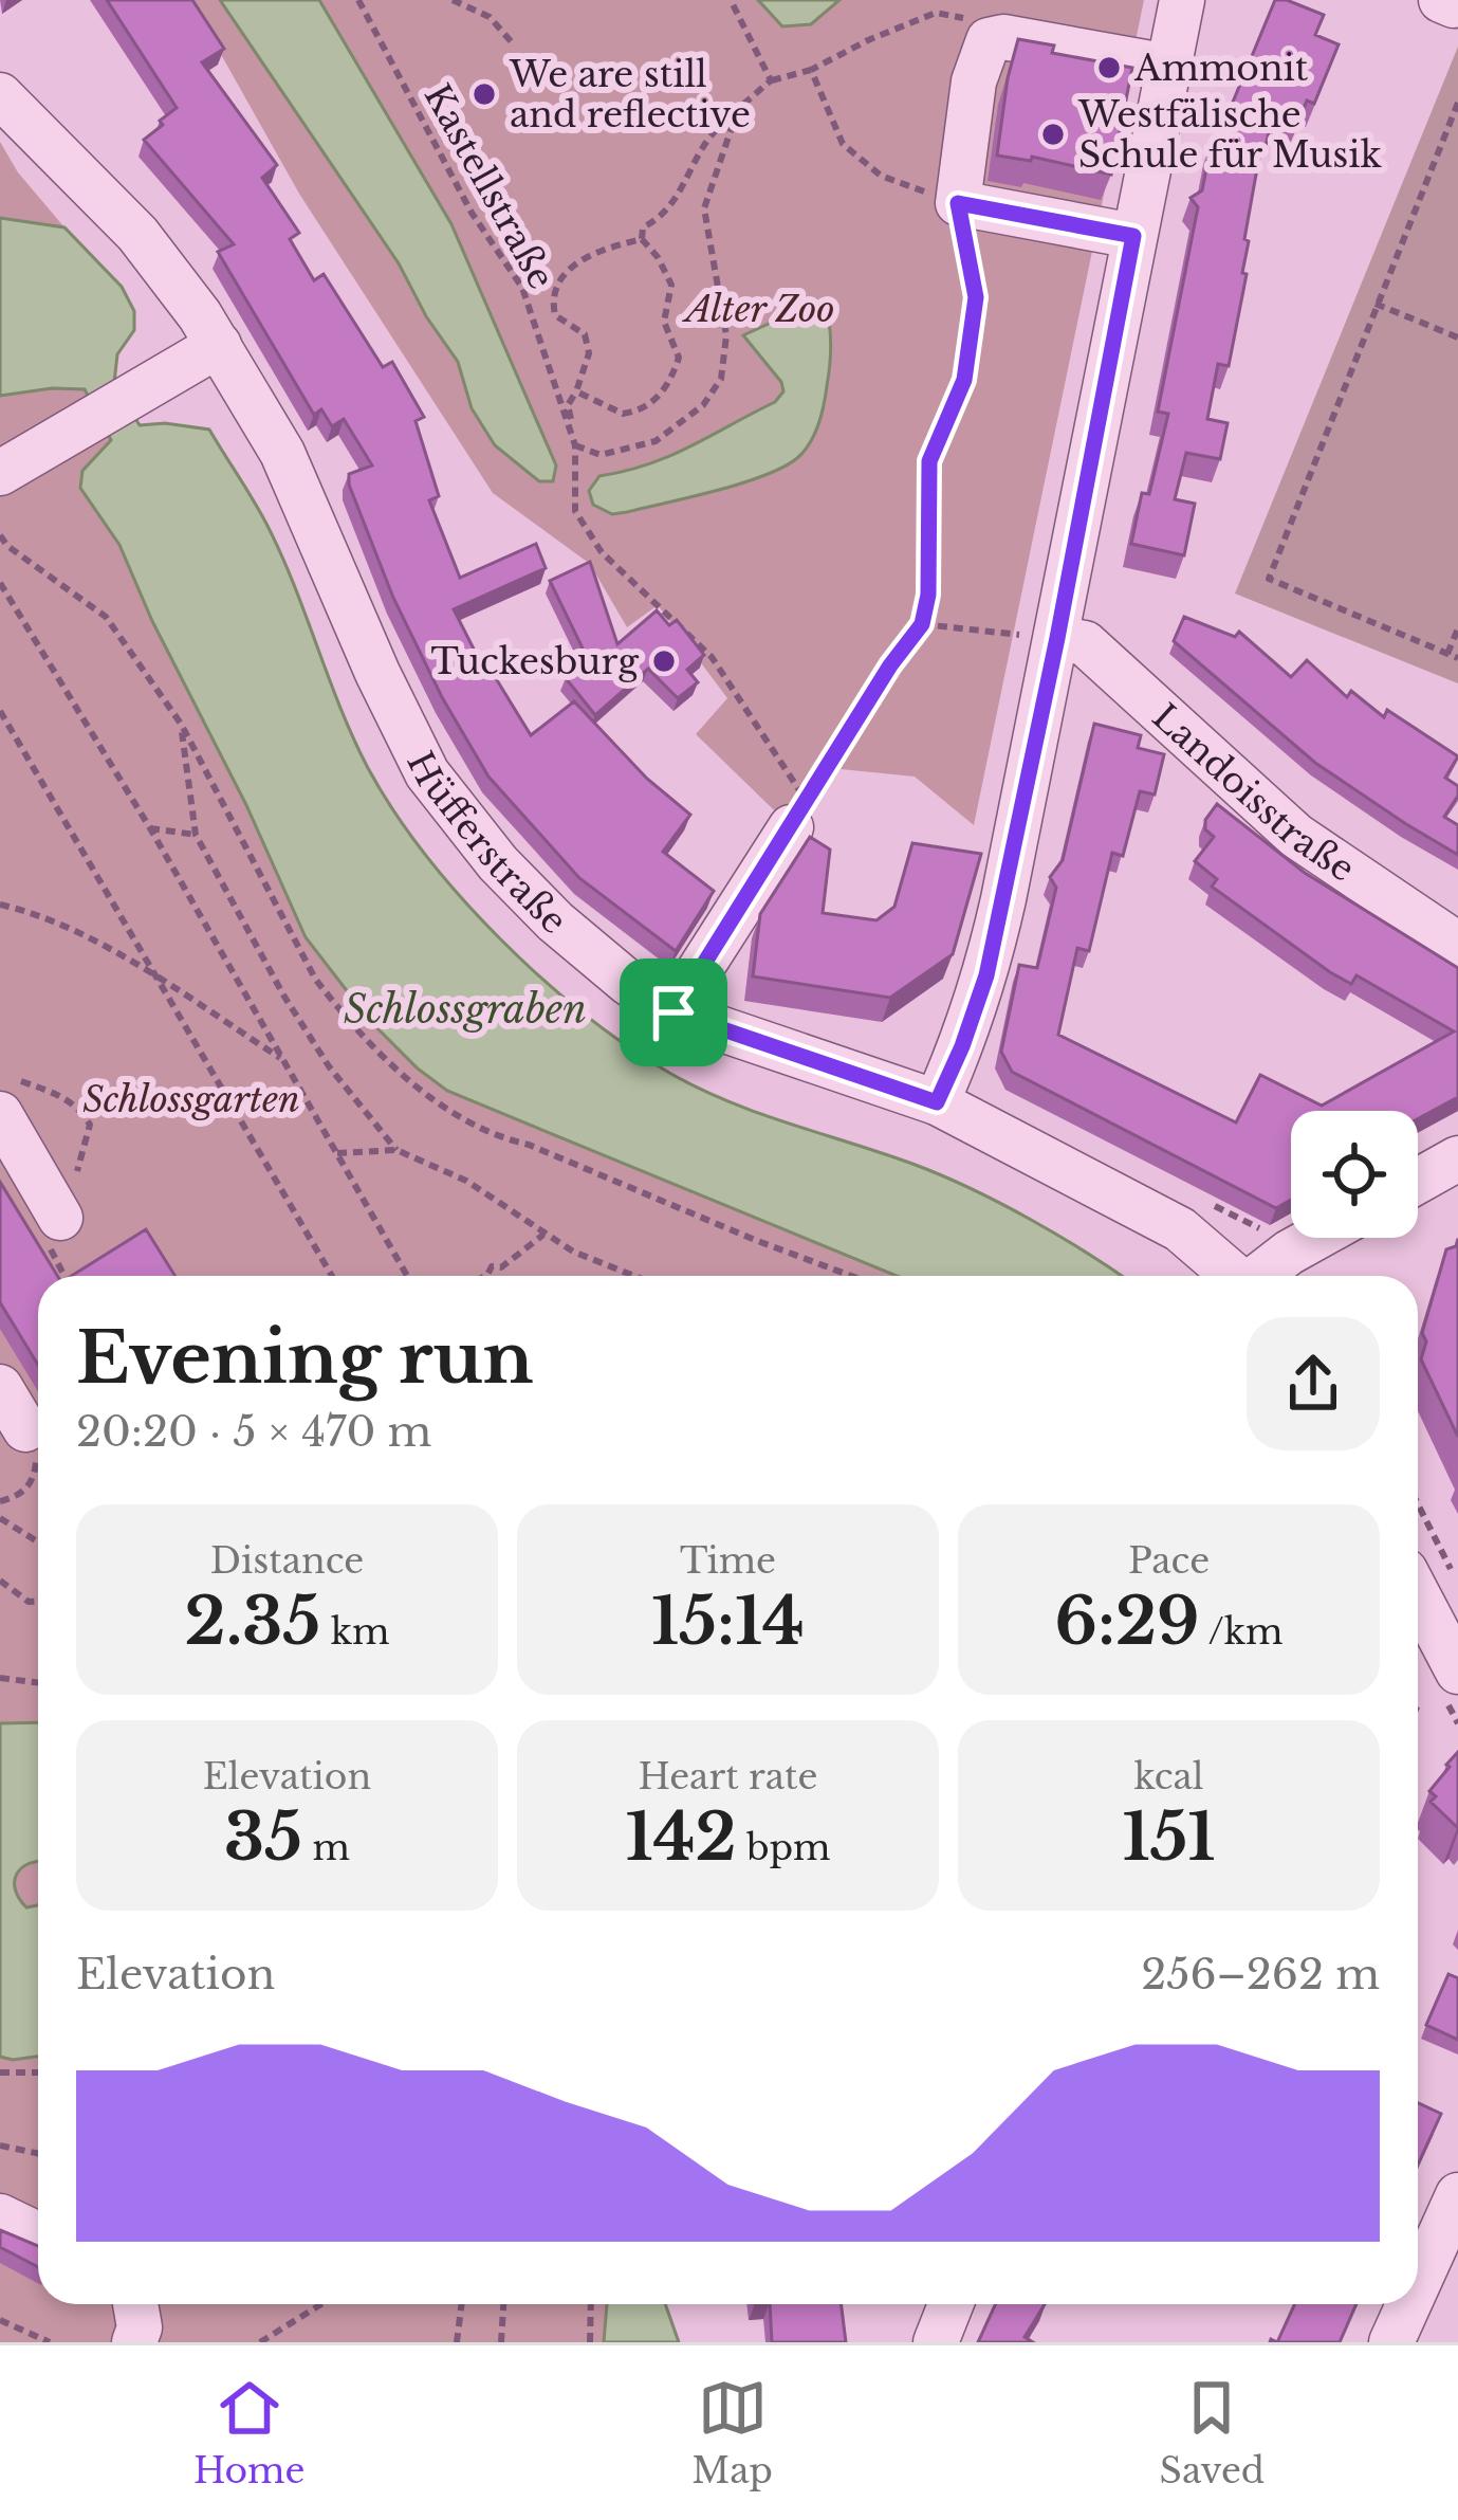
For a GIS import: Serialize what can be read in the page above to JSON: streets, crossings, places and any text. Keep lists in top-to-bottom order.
{
  "streets": {
    "street": ["Landoisstraße", "Hüfferstraße"],
    "path": ["Kastellstraße"]
  },
  "water": ["Schlossgraben"],
  "parks": ["Alter Zoo", "Schlossgarten"],
  "places": [
    "Ammonit",
    "We are still and reflective",
    "Westfälische Schule für Musik",
    "Tuckesburg"
  ],
  "page": {
    "heading": ["Evening run", "20:20 · 5 × 470 m"],
    "stats": [
      ["Distance", "2.35 km"],
      ["Time", "15:14"],
      ["Pace", "6:29 /km"],
      ["Elevation", "35 m"],
      ["Heart rate", "142 bpm"],
      ["kcal", "151"]
    ],
    "chart": ["Elevation", "256–262 m"],
    "tabs": ["Home", "Map", "Saved"]
  }
}
